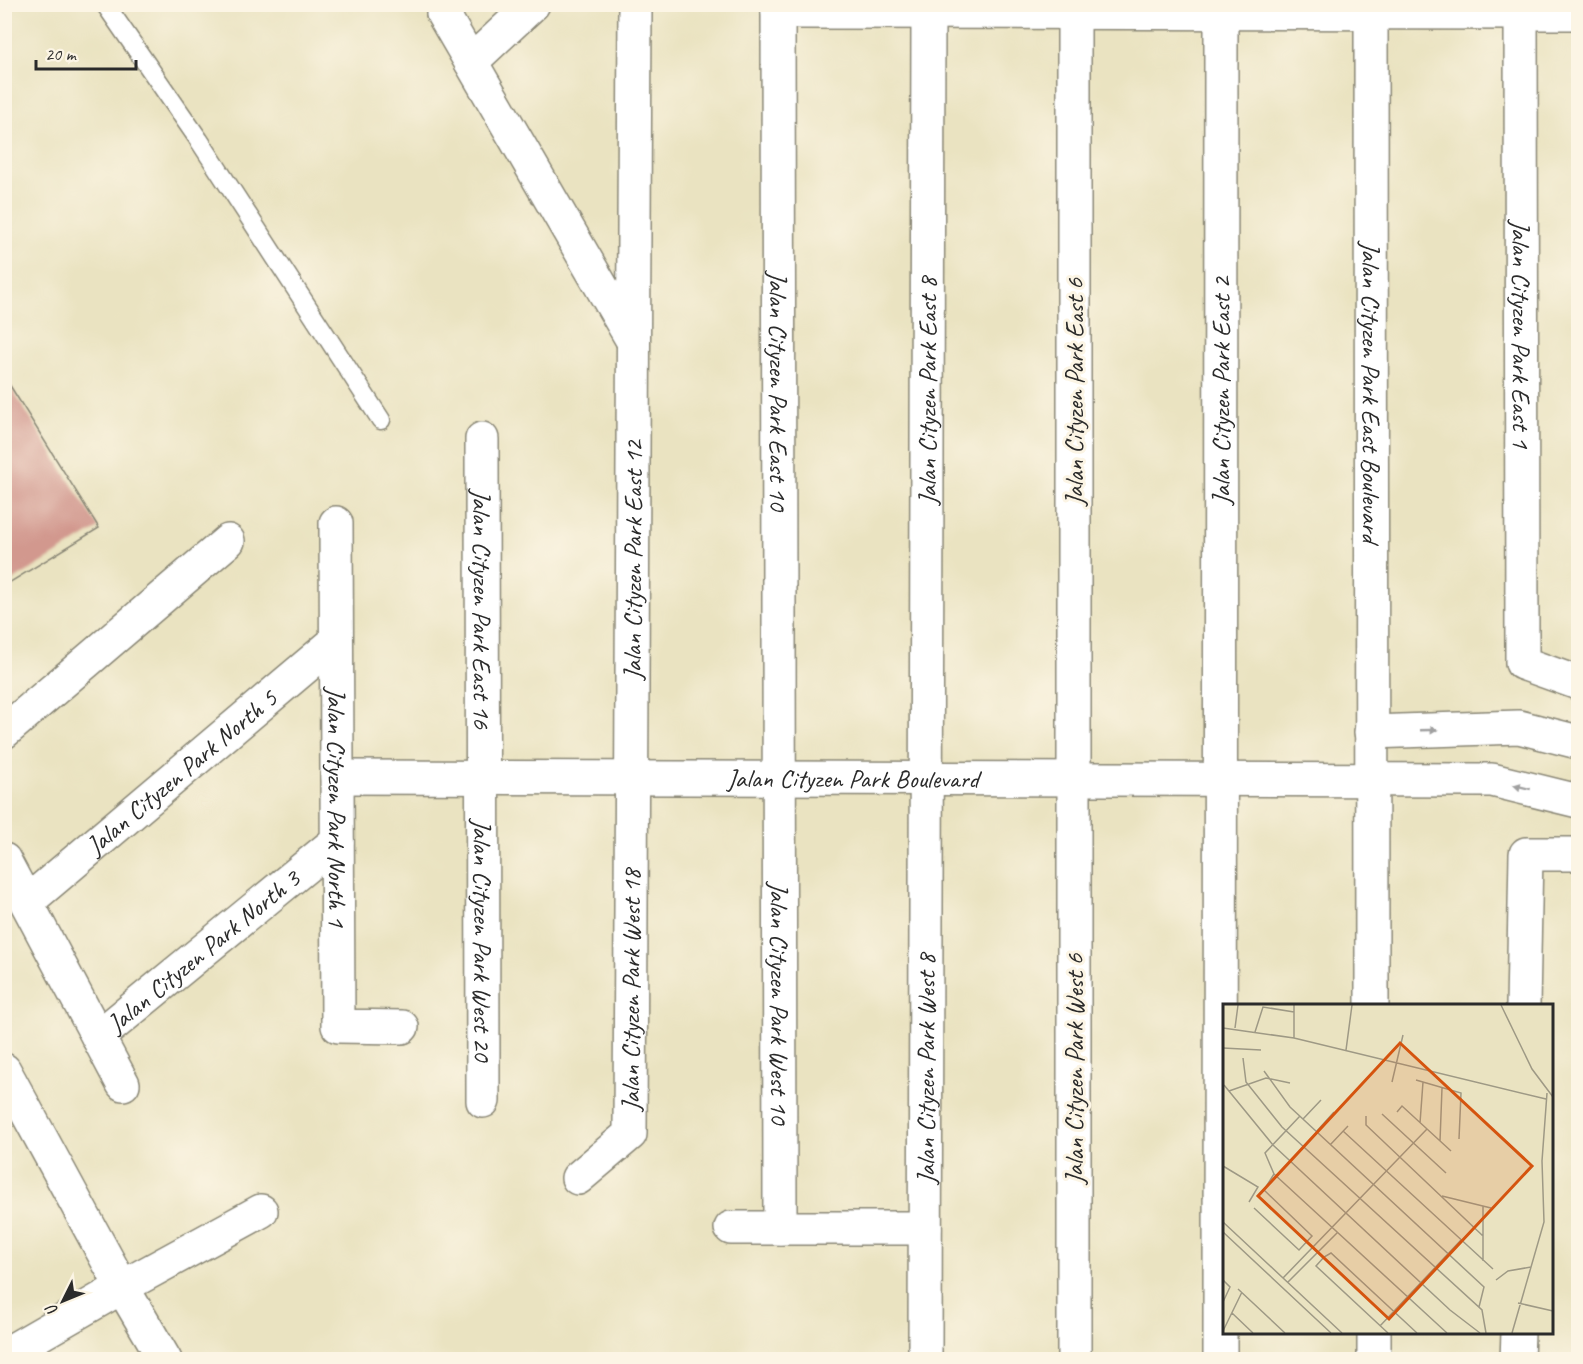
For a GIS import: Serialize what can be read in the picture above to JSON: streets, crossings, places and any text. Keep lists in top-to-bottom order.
{
  "streets": {
    "street": [
      "Jalan Cityzen Park East 1",
      "Jalan Cityzen Park East 10",
      "Jalan Cityzen Park East 8",
      "Jalan Cityzen Park East 6",
      "Jalan Cityzen Park East 2",
      "Jalan Cityzen Park East Boulevard",
      "Jalan Cityzen Park East 12",
      "Jalan Cityzen Park East 16",
      "Jalan Cityzen Park North 5",
      "Jalan Cityzen Park Boulevard",
      "Jalan Cityzen Park North 1",
      "Jalan Cityzen Park West 20",
      "Jalan Cityzen Park North 3",
      "Jalan Cityzen Park West 18",
      "Jalan Cityzen Park West 10",
      "Jalan Cityzen Park West 8",
      "Jalan Cityzen Park West 6"
    ]
  },
  "crossings": [
    ["Jalan Cityzen Park East 10", "Jalan Cityzen Park Boulevard"],
    ["Jalan Cityzen Park East 10", "Jalan Cityzen Park West 10"],
    ["Jalan Cityzen Park East 8", "Jalan Cityzen Park Boulevard"],
    ["Jalan Cityzen Park East 8", "Jalan Cityzen Park West 8"],
    ["Jalan Cityzen Park East 6", "Jalan Cityzen Park Boulevard"],
    ["Jalan Cityzen Park East 6", "Jalan Cityzen Park West 6"],
    ["Jalan Cityzen Park East 2", "Jalan Cityzen Park Boulevard"],
    ["Jalan Cityzen Park East Boulevard", "Jalan Cityzen Park Boulevard"],
    ["Jalan Cityzen Park East 12", "Jalan Cityzen Park Boulevard"],
    ["Jalan Cityzen Park East 12", "Jalan Cityzen Park West 18"],
    ["Jalan Cityzen Park East 16", "Jalan Cityzen Park Boulevard"],
    ["Jalan Cityzen Park East 16", "Jalan Cityzen Park West 20"],
    ["Jalan Cityzen Park North 5", "Jalan Cityzen Park North 1"],
    ["Jalan Cityzen Park Boulevard", "Jalan Cityzen Park North 1"],
    ["Jalan Cityzen Park Boulevard", "Jalan Cityzen Park West 20"],
    ["Jalan Cityzen Park Boulevard", "Jalan Cityzen Park West 18"],
    ["Jalan Cityzen Park Boulevard", "Jalan Cityzen Park West 10"],
    ["Jalan Cityzen Park Boulevard", "Jalan Cityzen Park West 8"],
    ["Jalan Cityzen Park Boulevard", "Jalan Cityzen Park West 6"],
    ["Jalan Cityzen Park North 1", "Jalan Cityzen Park North 3"]
  ],
  "scale_bar": "20 m",
  "north": "bottom left"
}
